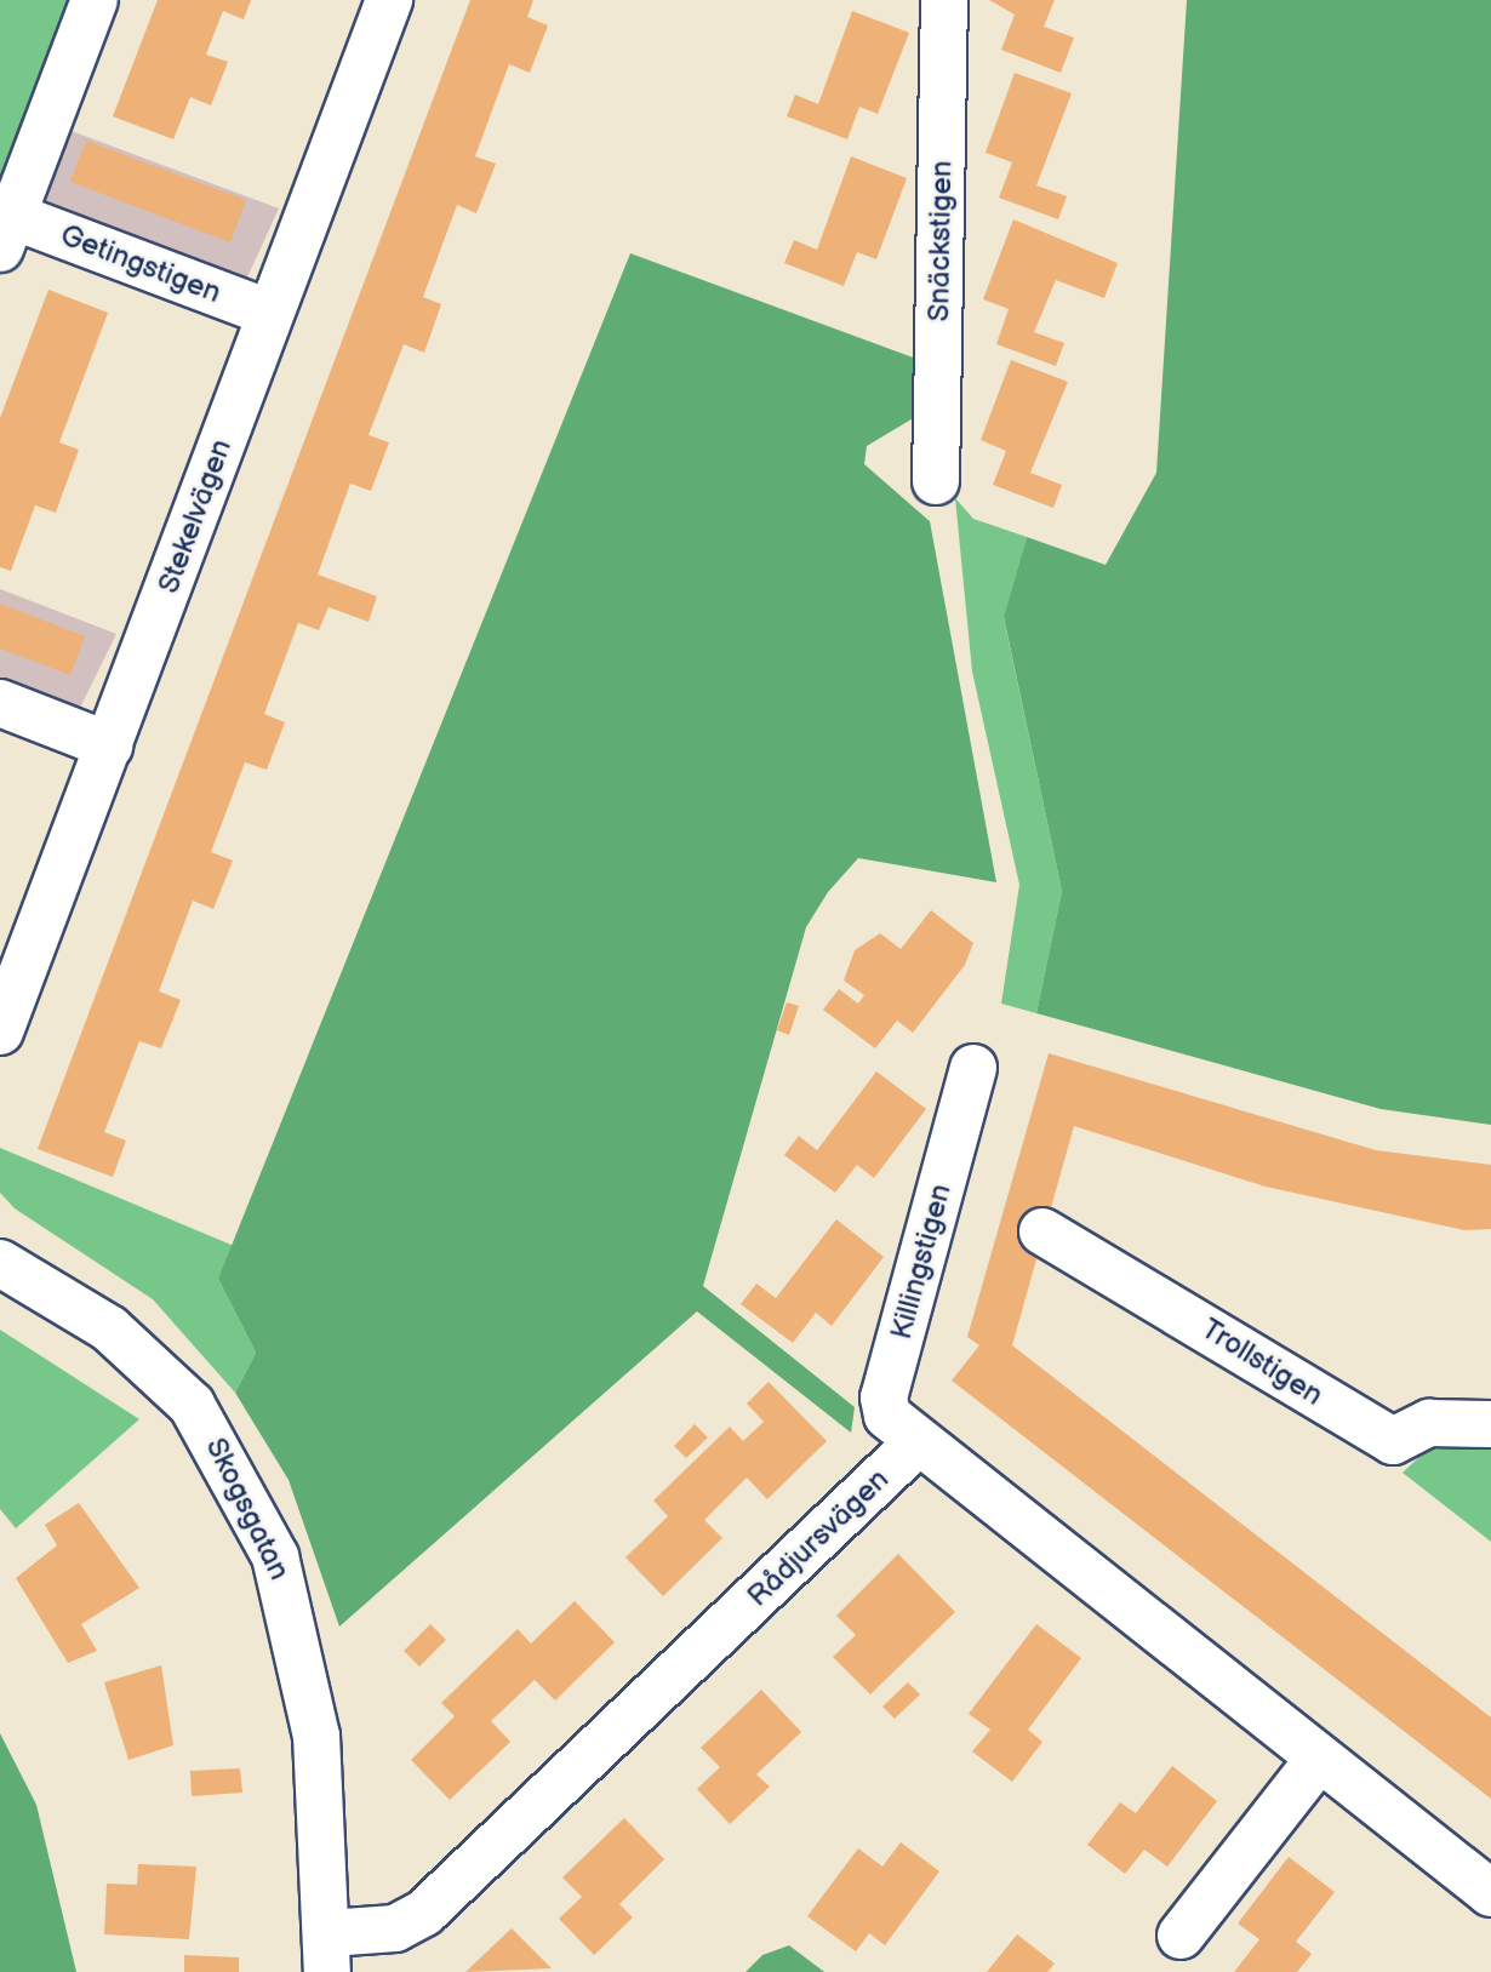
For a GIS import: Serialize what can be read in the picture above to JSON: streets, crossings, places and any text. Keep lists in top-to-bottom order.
{
  "streets": {
    "street": [
      "Snäckstigen",
      "Getingstigen",
      "Stekelvägen",
      "Killingstigen",
      "Trollstigen",
      "Skogsgatan",
      "Rådjursvägen"
    ]
  },
  "crossings": [
    ["Getingstigen", "Stekelvägen"],
    ["Killingstigen", "Rådjursvägen"],
    ["Skogsgatan", "Rådjursvägen"]
  ]
}
